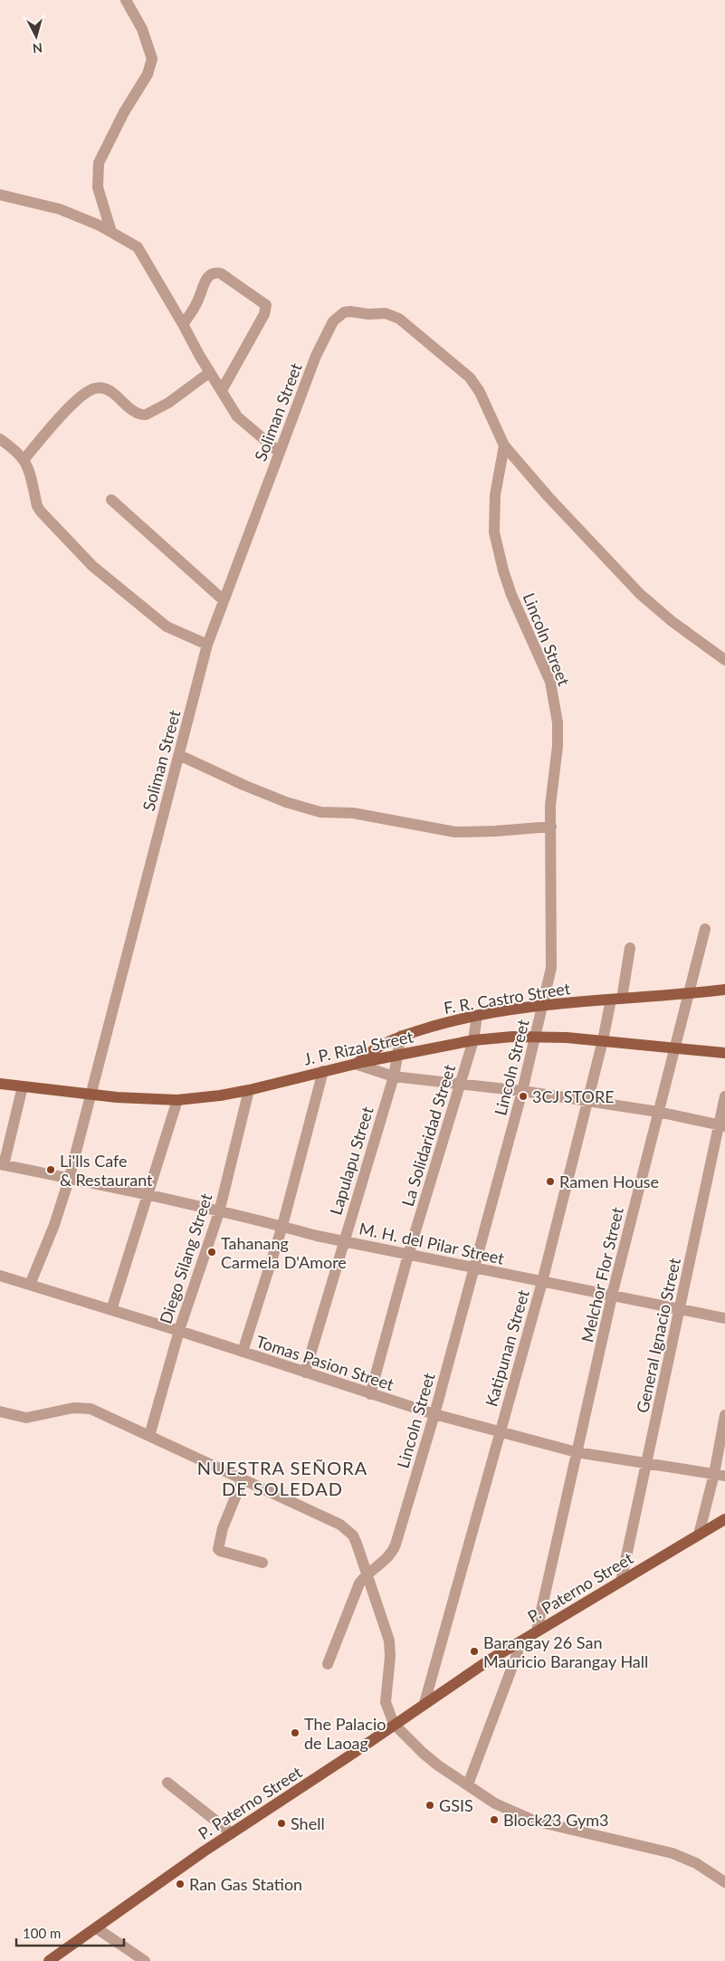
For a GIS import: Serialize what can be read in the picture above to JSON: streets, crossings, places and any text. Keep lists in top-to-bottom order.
{
  "streets": {
    "main road": ["F. R. Castro Street", "J. P. Rizal Street", "P. Paterno Street"],
    "street": [
      "Soliman Street",
      "Lincoln Street",
      "La Solidaridad Street",
      "Lapulapu Street",
      "M. H. del Pilar Street",
      "Diego Silang Street",
      "Melchor Flor Street",
      "General Ignacio Street",
      "Katipunan Street",
      "Tomas Pasion Street"
    ]
  },
  "crossings": [
    ["Soliman Street", "Lincoln Street"],
    ["Soliman Street", "J. P. Rizal Street"],
    ["Soliman Street", "M. H. del Pilar Street"],
    ["Soliman Street", "Tomas Pasion Street"],
    ["Lincoln Street", "F. R. Castro Street"],
    ["Lincoln Street", "J. P. Rizal Street"],
    ["Lincoln Street", "M. H. del Pilar Street"],
    ["Lincoln Street", "Tomas Pasion Street"],
    ["F. R. Castro Street", "J. P. Rizal Street"],
    ["F. R. Castro Street", "La Solidaridad Street"],
    ["F. R. Castro Street", "Lapulapu Street"],
    ["F. R. Castro Street", "Melchor Flor Street"],
    ["F. R. Castro Street", "Katipunan Street"],
    ["J. P. Rizal Street", "La Solidaridad Street"],
    ["J. P. Rizal Street", "Lapulapu Street"],
    ["J. P. Rizal Street", "Diego Silang Street"],
    ["J. P. Rizal Street", "Melchor Flor Street"],
    ["J. P. Rizal Street", "Katipunan Street"],
    ["La Solidaridad Street", "M. H. del Pilar Street"],
    ["La Solidaridad Street", "Tomas Pasion Street"],
    ["Lapulapu Street", "M. H. del Pilar Street"],
    ["Lapulapu Street", "Tomas Pasion Street"],
    ["M. H. del Pilar Street", "Diego Silang Street"],
    ["M. H. del Pilar Street", "Melchor Flor Street"],
    ["M. H. del Pilar Street", "General Ignacio Street"],
    ["M. H. del Pilar Street", "Katipunan Street"],
    ["Diego Silang Street", "Tomas Pasion Street"],
    ["Melchor Flor Street", "Tomas Pasion Street"],
    ["Melchor Flor Street", "P. Paterno Street"],
    ["General Ignacio Street", "Tomas Pasion Street"],
    ["General Ignacio Street", "P. Paterno Street"],
    ["Katipunan Street", "Tomas Pasion Street"],
    ["Katipunan Street", "P. Paterno Street"]
  ],
  "districts": ["NUESTRA SEÑORA DE SOLEDAD"],
  "places": [
    "3CJ STORE",
    "Li'lls Cafe & Restaurant",
    "Ramen House",
    "Tahanang Carmela D'Amore",
    "Barangay 26 San Mauricio Barangay Hall",
    "The Palacio de Laoag",
    "GSIS",
    "Block23 Gym3",
    "Shell",
    "Ran Gas Station"
  ],
  "scale_bar": "100 m",
  "north": "bottom"
}
